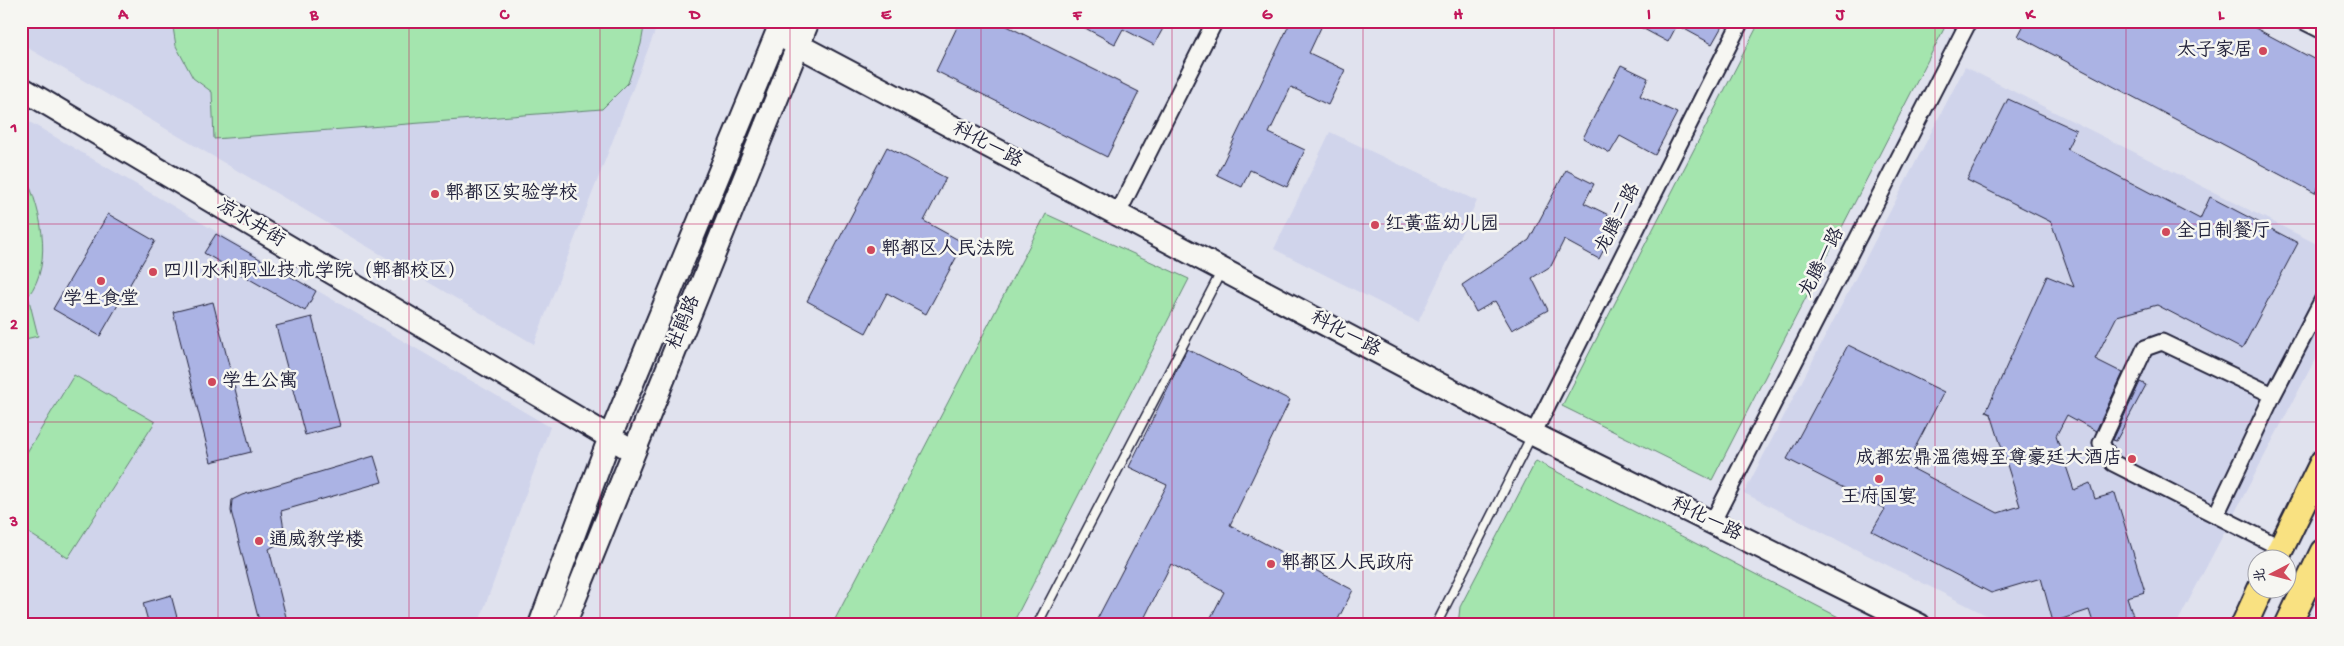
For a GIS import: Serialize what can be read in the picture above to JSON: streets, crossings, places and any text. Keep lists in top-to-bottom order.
{
  "streets": {
    "street": [
      "科化一路",
      "龙腾二路",
      "凉水井街",
      "龙腾一路",
      "杜鹃路"
    ]
  },
  "crossings": [
    ["科化一路", "龙腾二路"],
    ["科化一路", "龙腾一路"],
    ["科化一路", "杜鹃路"],
    ["凉水井街", "杜鹃路"]
  ],
  "places": [
    "太子家居",
    "郫都区实验学校",
    "红黄蓝幼儿园",
    "全日制餐厅",
    "郫都区人民法院",
    "四川水利职业技术学院（郫都校区）",
    "学生食堂",
    "学生公寓",
    "成都宏鼎温德姆至尊豪廷大酒店",
    "王府国宴",
    "通威教学楼",
    "郫都区人民政府"
  ],
  "north": "left",
  "grid": {
    "columns": [
      "A",
      "B",
      "C",
      "D",
      "E",
      "F",
      "G",
      "H",
      "I",
      "J",
      "K",
      "L"
    ],
    "rows": ["1", "2", "3"]
  }
}
